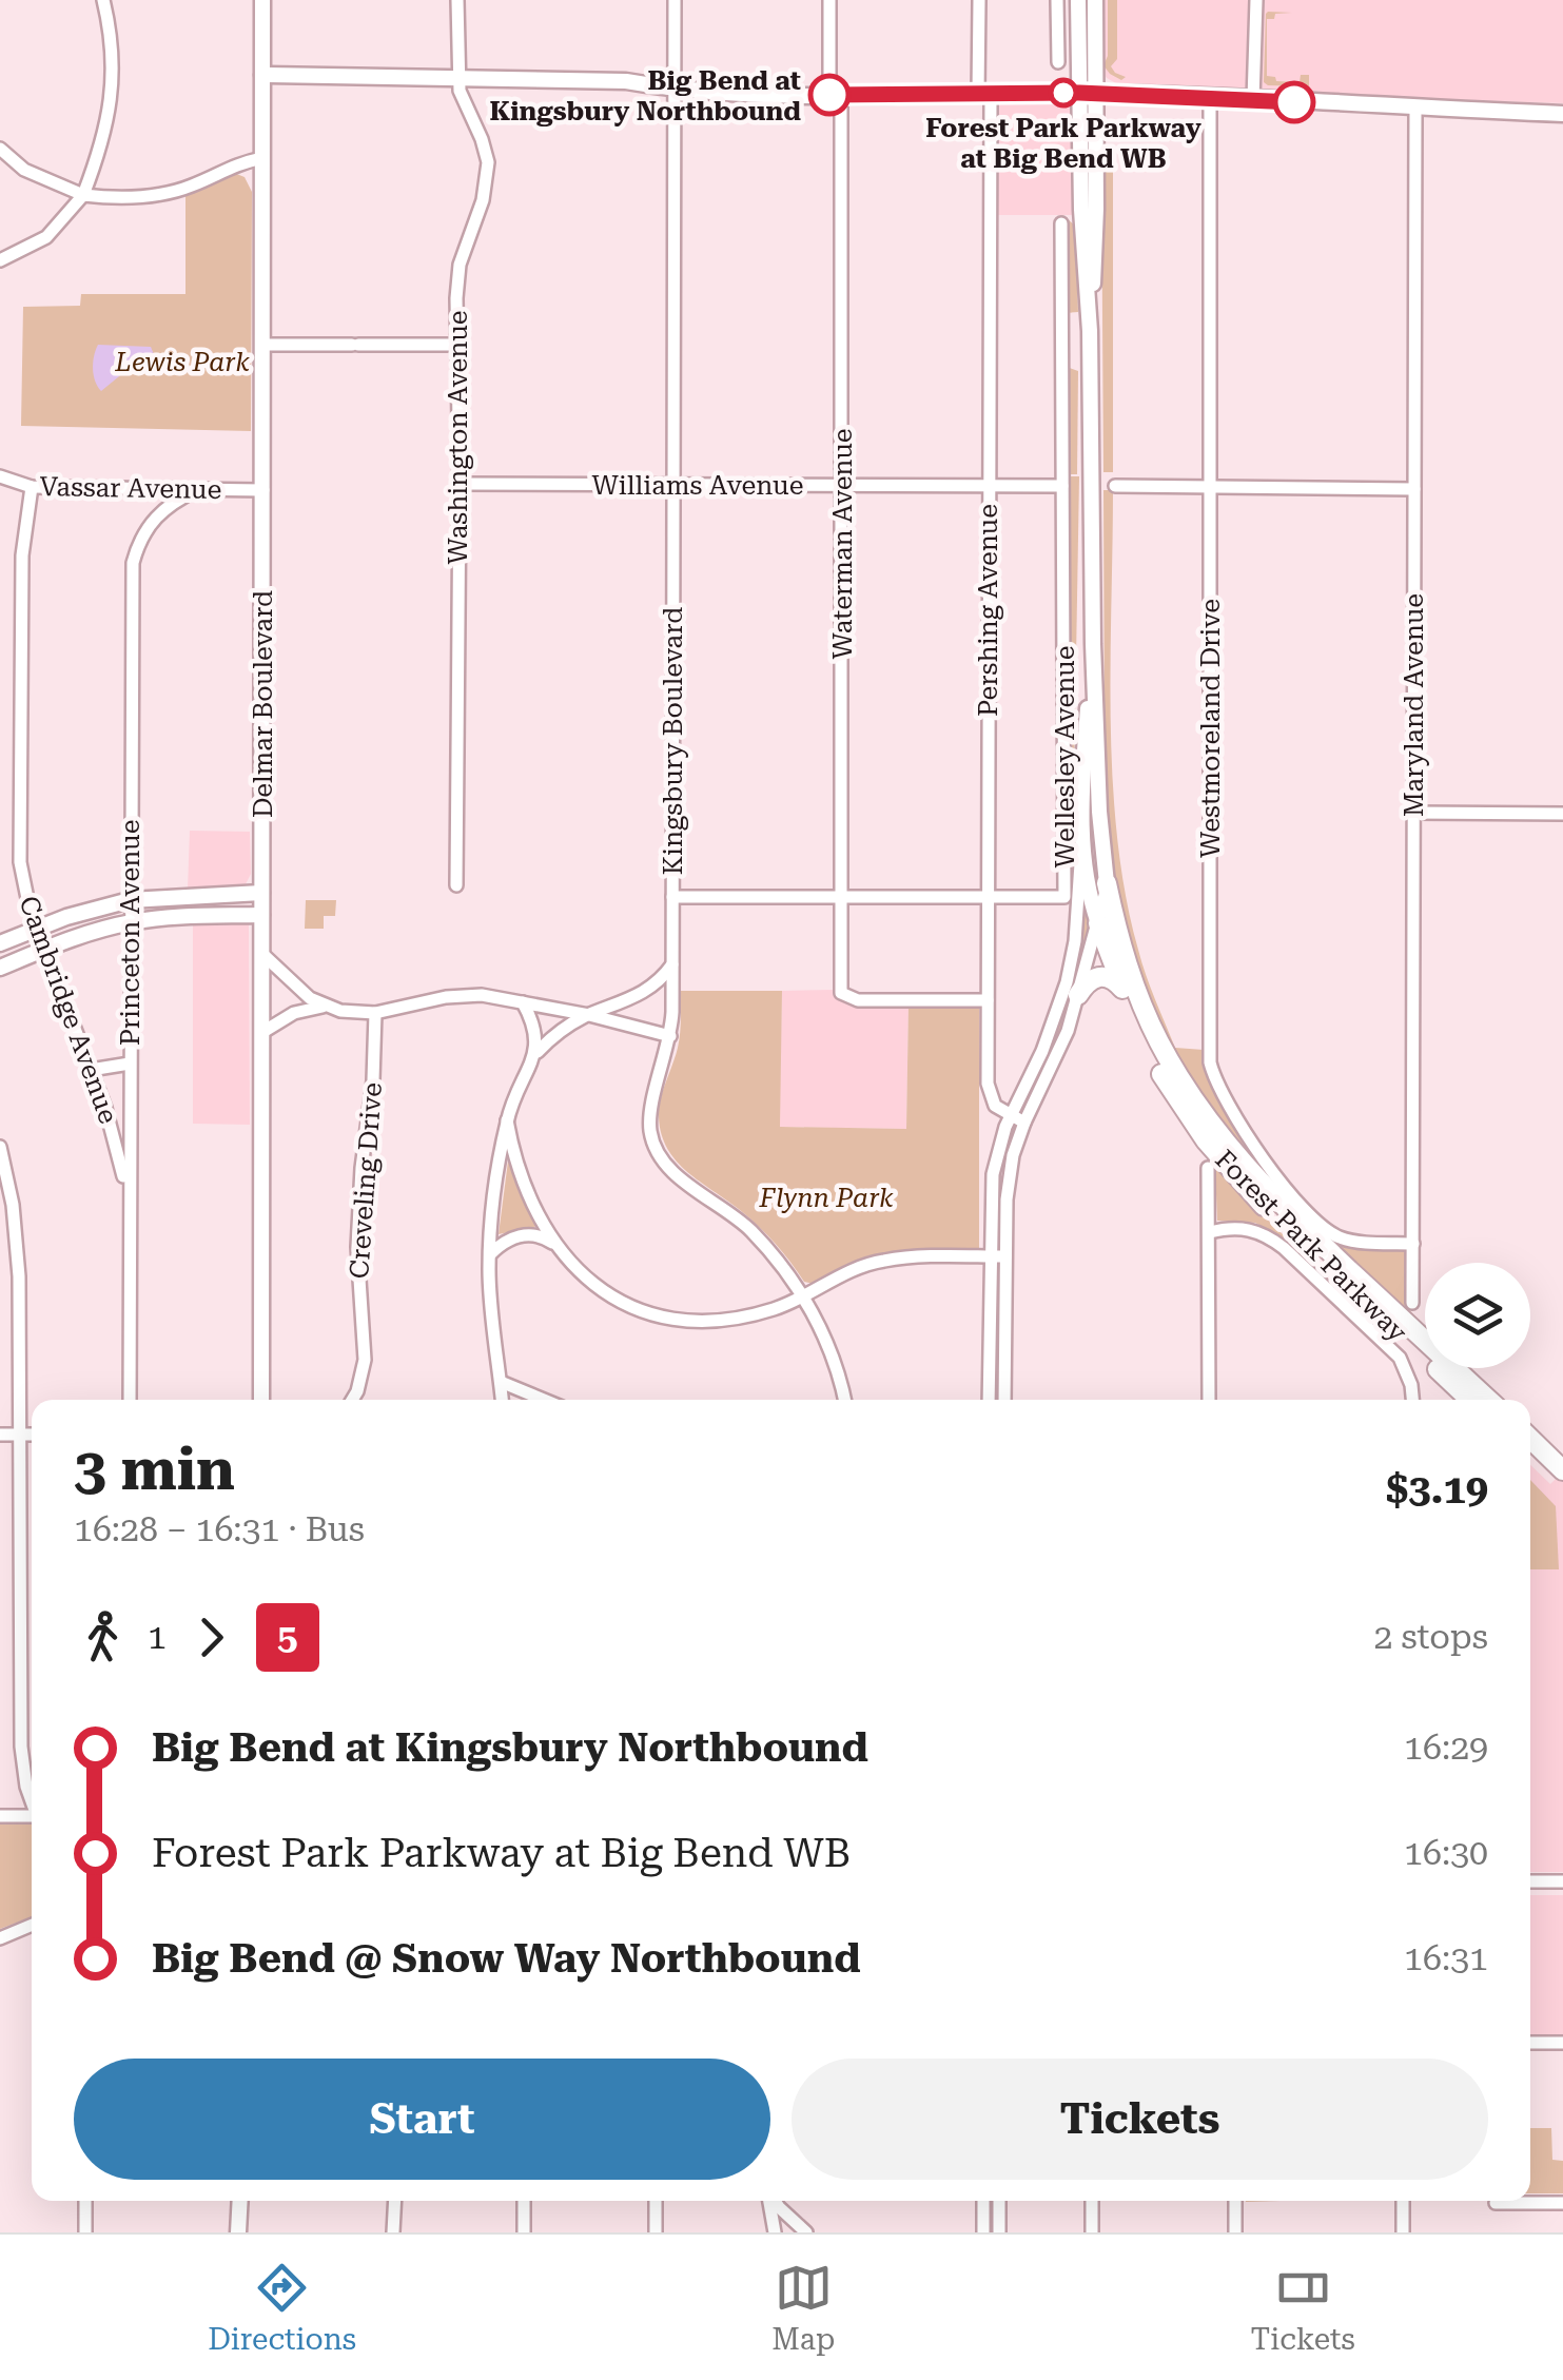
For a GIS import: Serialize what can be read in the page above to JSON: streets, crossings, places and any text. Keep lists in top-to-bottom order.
{
  "streets": {
    "highway": ["Forest Park Parkway"],
    "main road": ["Delmar Boulevard"],
    "street": [
      "Washington Avenue",
      "Williams Avenue",
      "Vassar Avenue",
      "Waterman Avenue",
      "Pershing Avenue",
      "Maryland Avenue",
      "Westmoreland Drive",
      "Kingsbury Boulevard",
      "Wellesley Avenue",
      "Princeton Avenue",
      "Cambridge Avenue",
      "Creveling Drive"
    ]
  },
  "crossings": [
    ["Washington Avenue", "Williams Avenue"],
    ["Williams Avenue", "Waterman Avenue"],
    ["Williams Avenue", "Pershing Avenue"],
    ["Williams Avenue", "Kingsbury Boulevard"],
    ["Williams Avenue", "Wellesley Avenue"],
    ["Vassar Avenue", "Delmar Boulevard"],
    ["Vassar Avenue", "Princeton Avenue"],
    ["Vassar Avenue", "Cambridge Avenue"],
    ["Waterman Avenue", "Pershing Avenue"],
    ["Waterman Avenue", "Wellesley Avenue"],
    ["Pershing Avenue", "Wellesley Avenue"],
    ["Maryland Avenue", "Westmoreland Drive"],
    ["Kingsbury Boulevard", "Wellesley Avenue"],
    ["Princeton Avenue", "Cambridge Avenue"]
  ],
  "parks": ["Lewis Park", "Flynn Park"],
  "places": ["Forest Park Parkway at Big Bend WB", "Big Bend at Kingsbury Northbound"],
  "lines": ["bus line 5"],
  "page": {
    "heading": ["3 min", "16:28 – 16:31 · Bus", "$3.19"],
    "legs": ["1", "5", "2 stops"],
    "list": [
      {
        "name": "Big Bend at Kingsbury Northbound",
        "value": "16:29"
      },
      {
        "name": "Forest Park Parkway at Big Bend WB",
        "value": "16:30"
      },
      {
        "name": "Big Bend @ Snow Way Northbound",
        "value": "16:31"
      }
    ],
    "buttons": ["Start", "Tickets"],
    "tabs": ["Directions", "Map", "Tickets"]
  }
}
